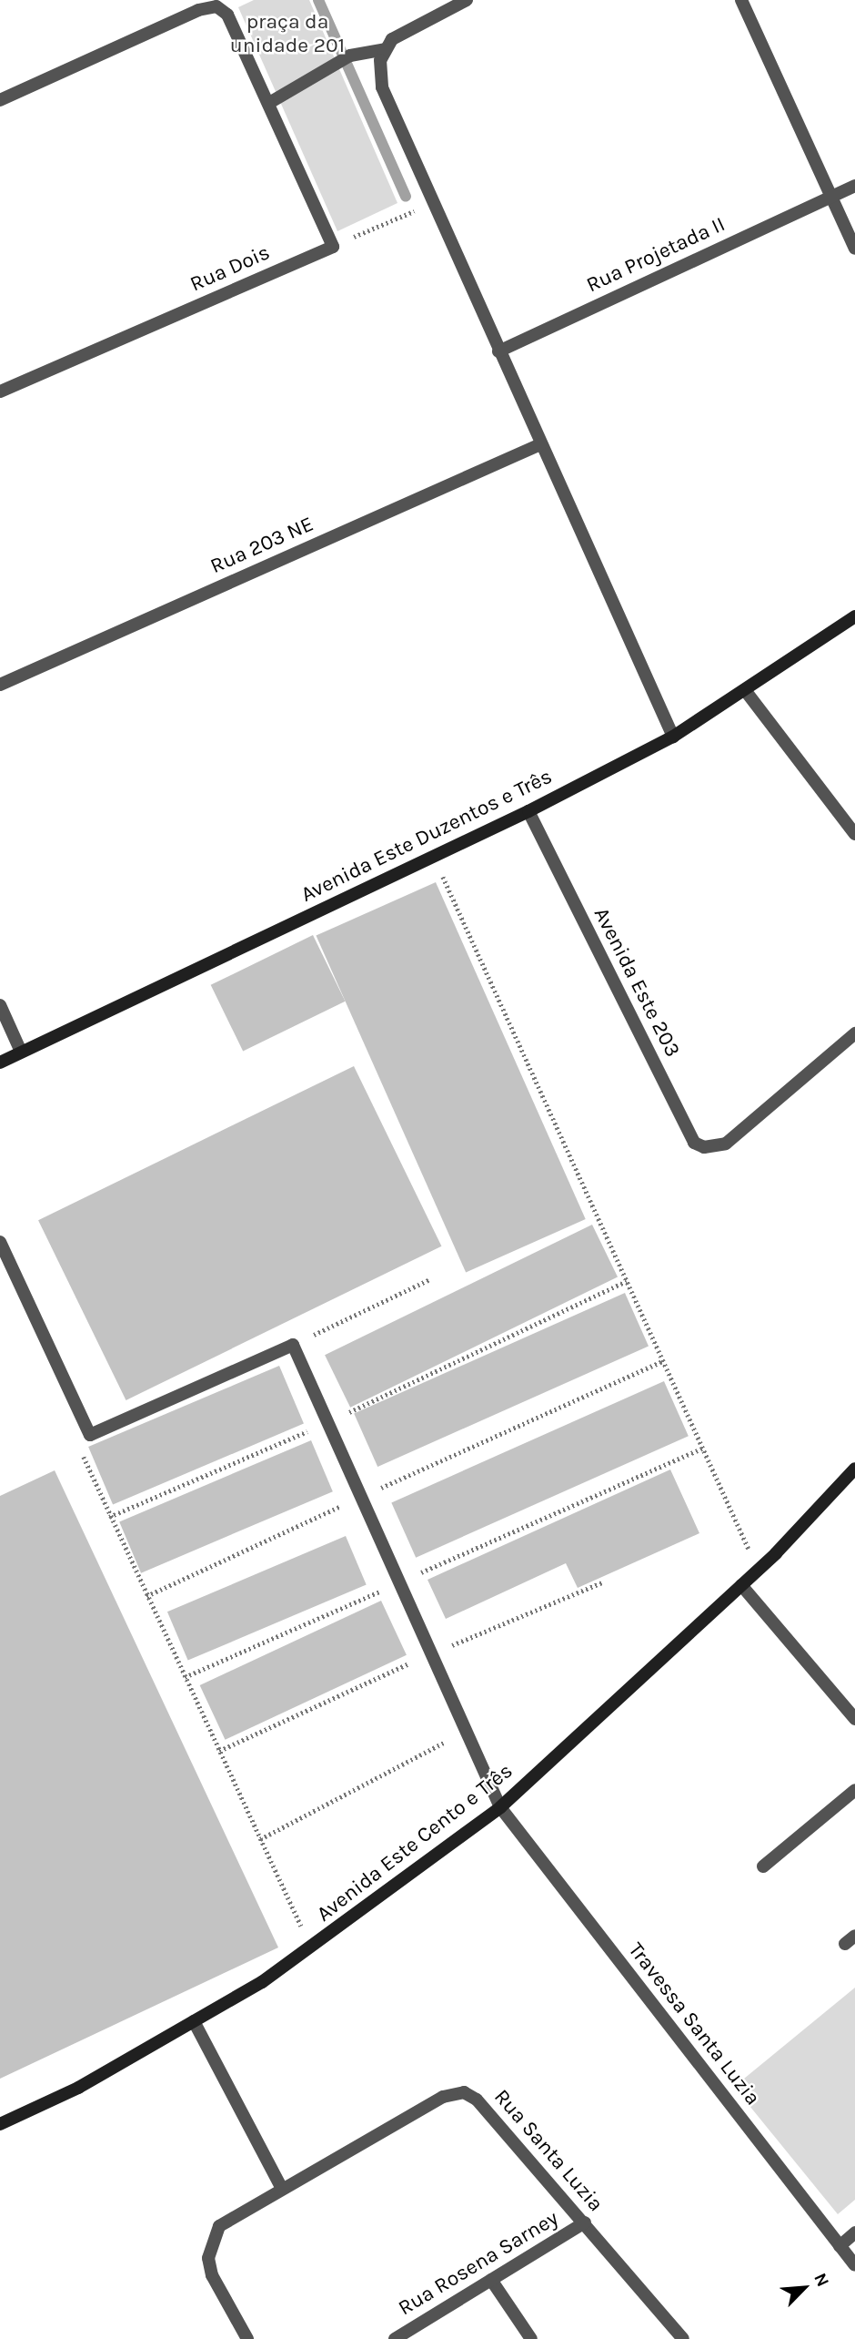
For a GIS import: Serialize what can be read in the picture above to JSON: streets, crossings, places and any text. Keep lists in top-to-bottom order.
{
  "streets": {
    "main road": ["Avenida Este Duzentos e Três", "Avenida Este Cento e Três"],
    "street": [
      "Rua Projetada II",
      "Rua Dois",
      "Rua 203 NE",
      "Avenida Este 203",
      "Travessa Santa Luzia",
      "Rua Santa Luzia",
      "Rua Rosena Sarney"
    ]
  },
  "crossings": [
    ["Avenida Este Duzentos e Três", "Avenida Este 203"],
    ["Avenida Este Cento e Três", "Travessa Santa Luzia"],
    ["Rua Santa Luzia", "Rua Rosena Sarney"]
  ],
  "parks": ["praça da unidade 201"],
  "north": "top right"
}
